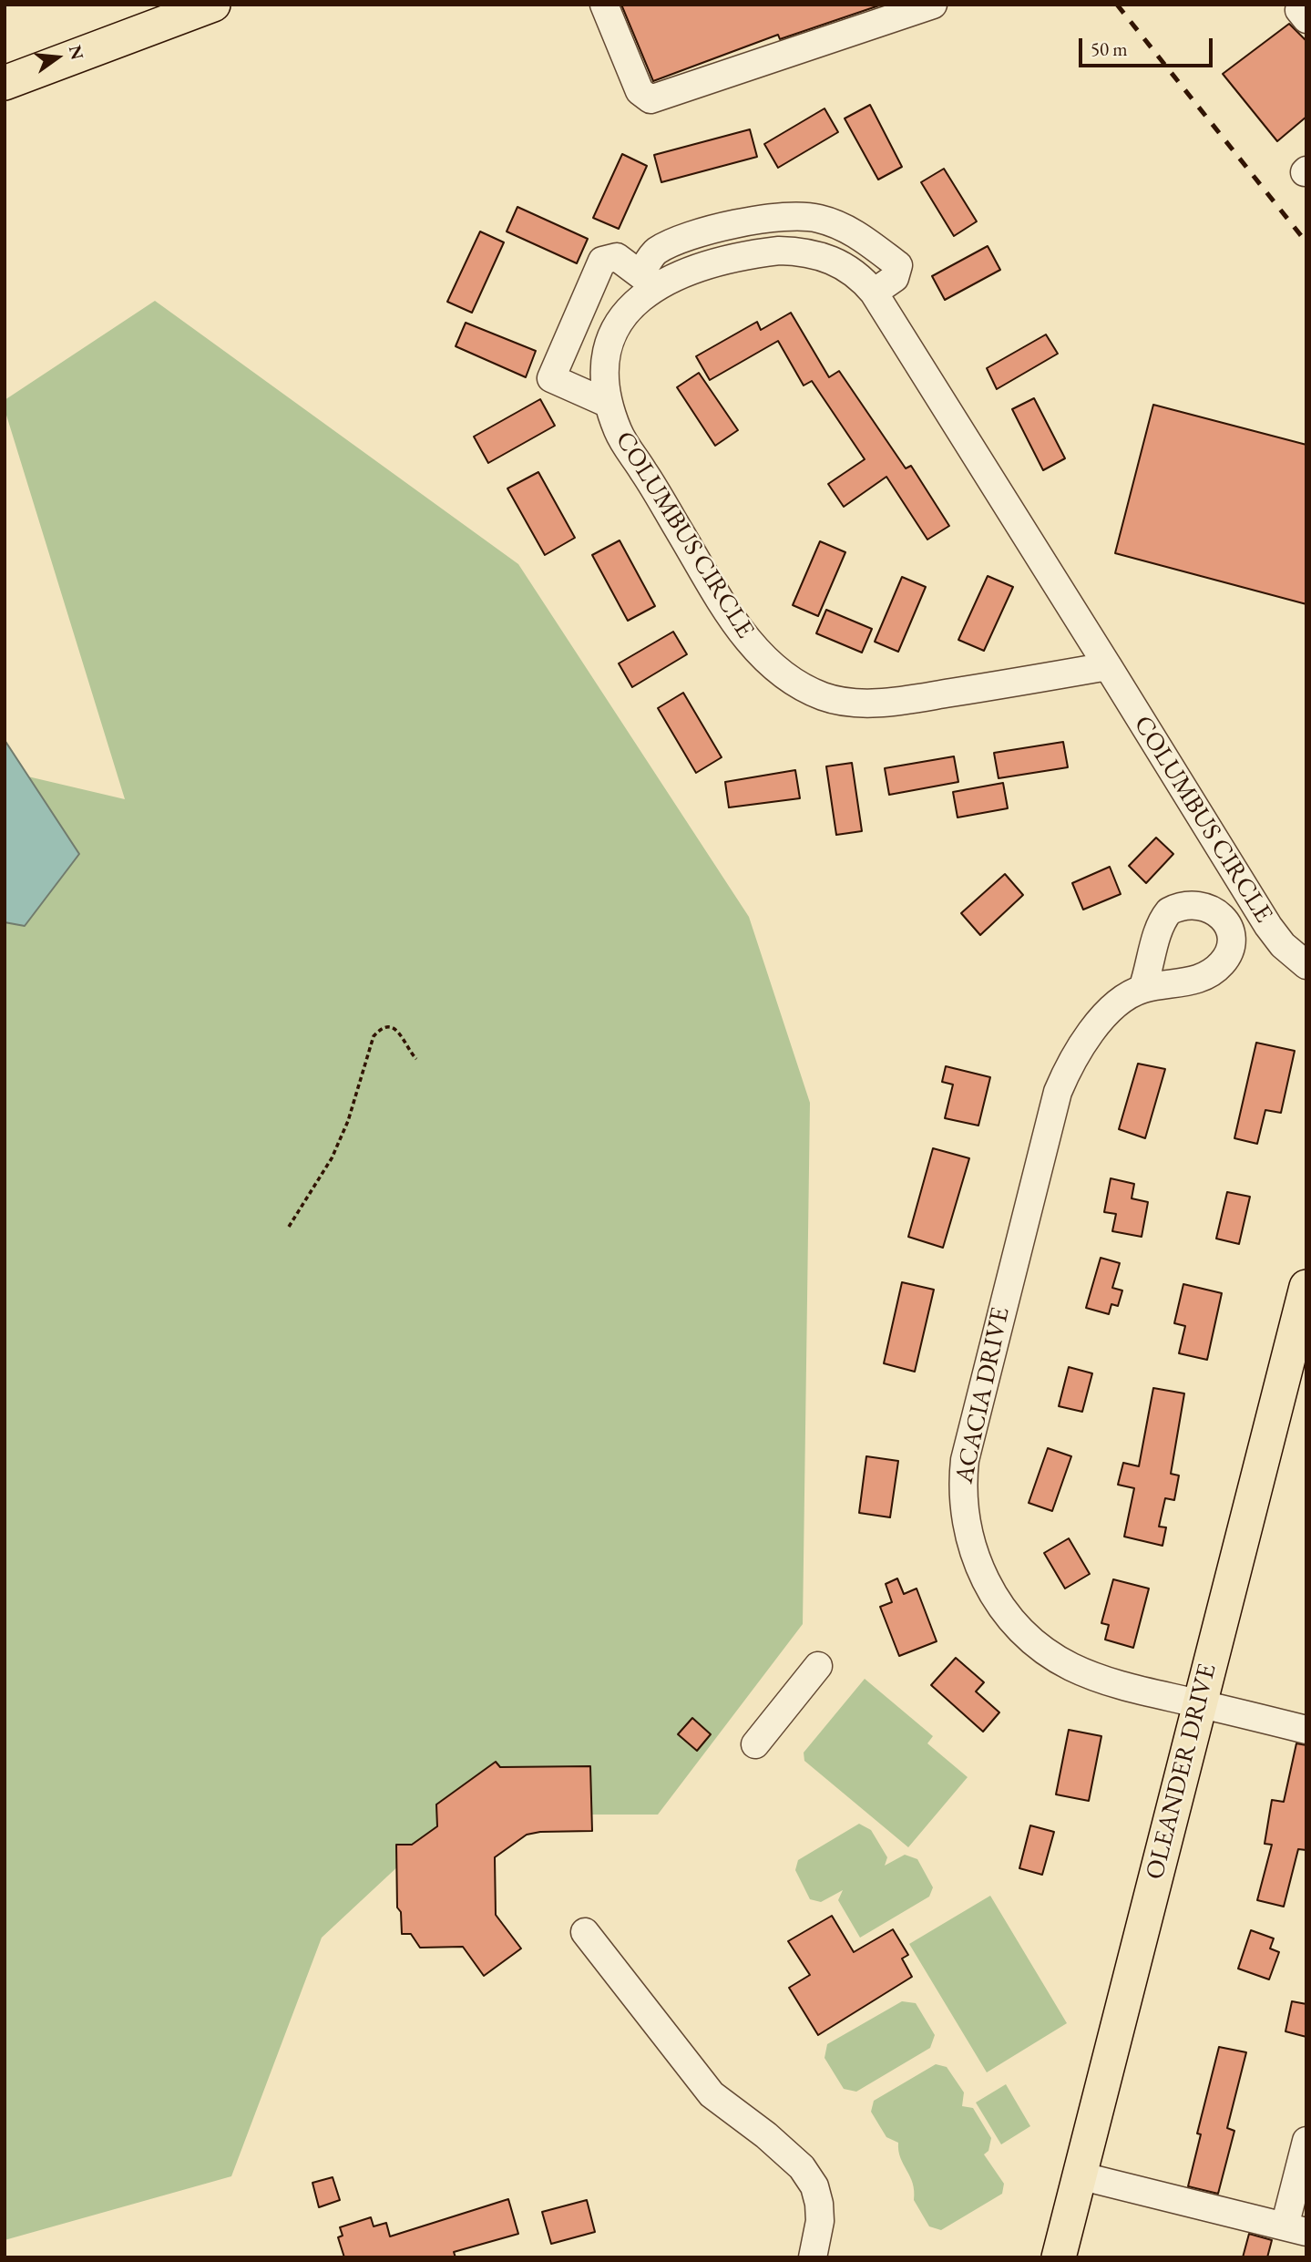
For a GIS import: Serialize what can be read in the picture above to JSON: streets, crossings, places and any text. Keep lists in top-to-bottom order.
{
  "streets": {
    "main road": ["OLEANDER DRIVE"],
    "street": ["COLUMBUS CIRCLE", "ACACIA DRIVE"]
  },
  "crossings": [
    ["ACACIA DRIVE", "OLEANDER DRIVE"]
  ],
  "scale_bar": "50 m",
  "north": "right"
}
